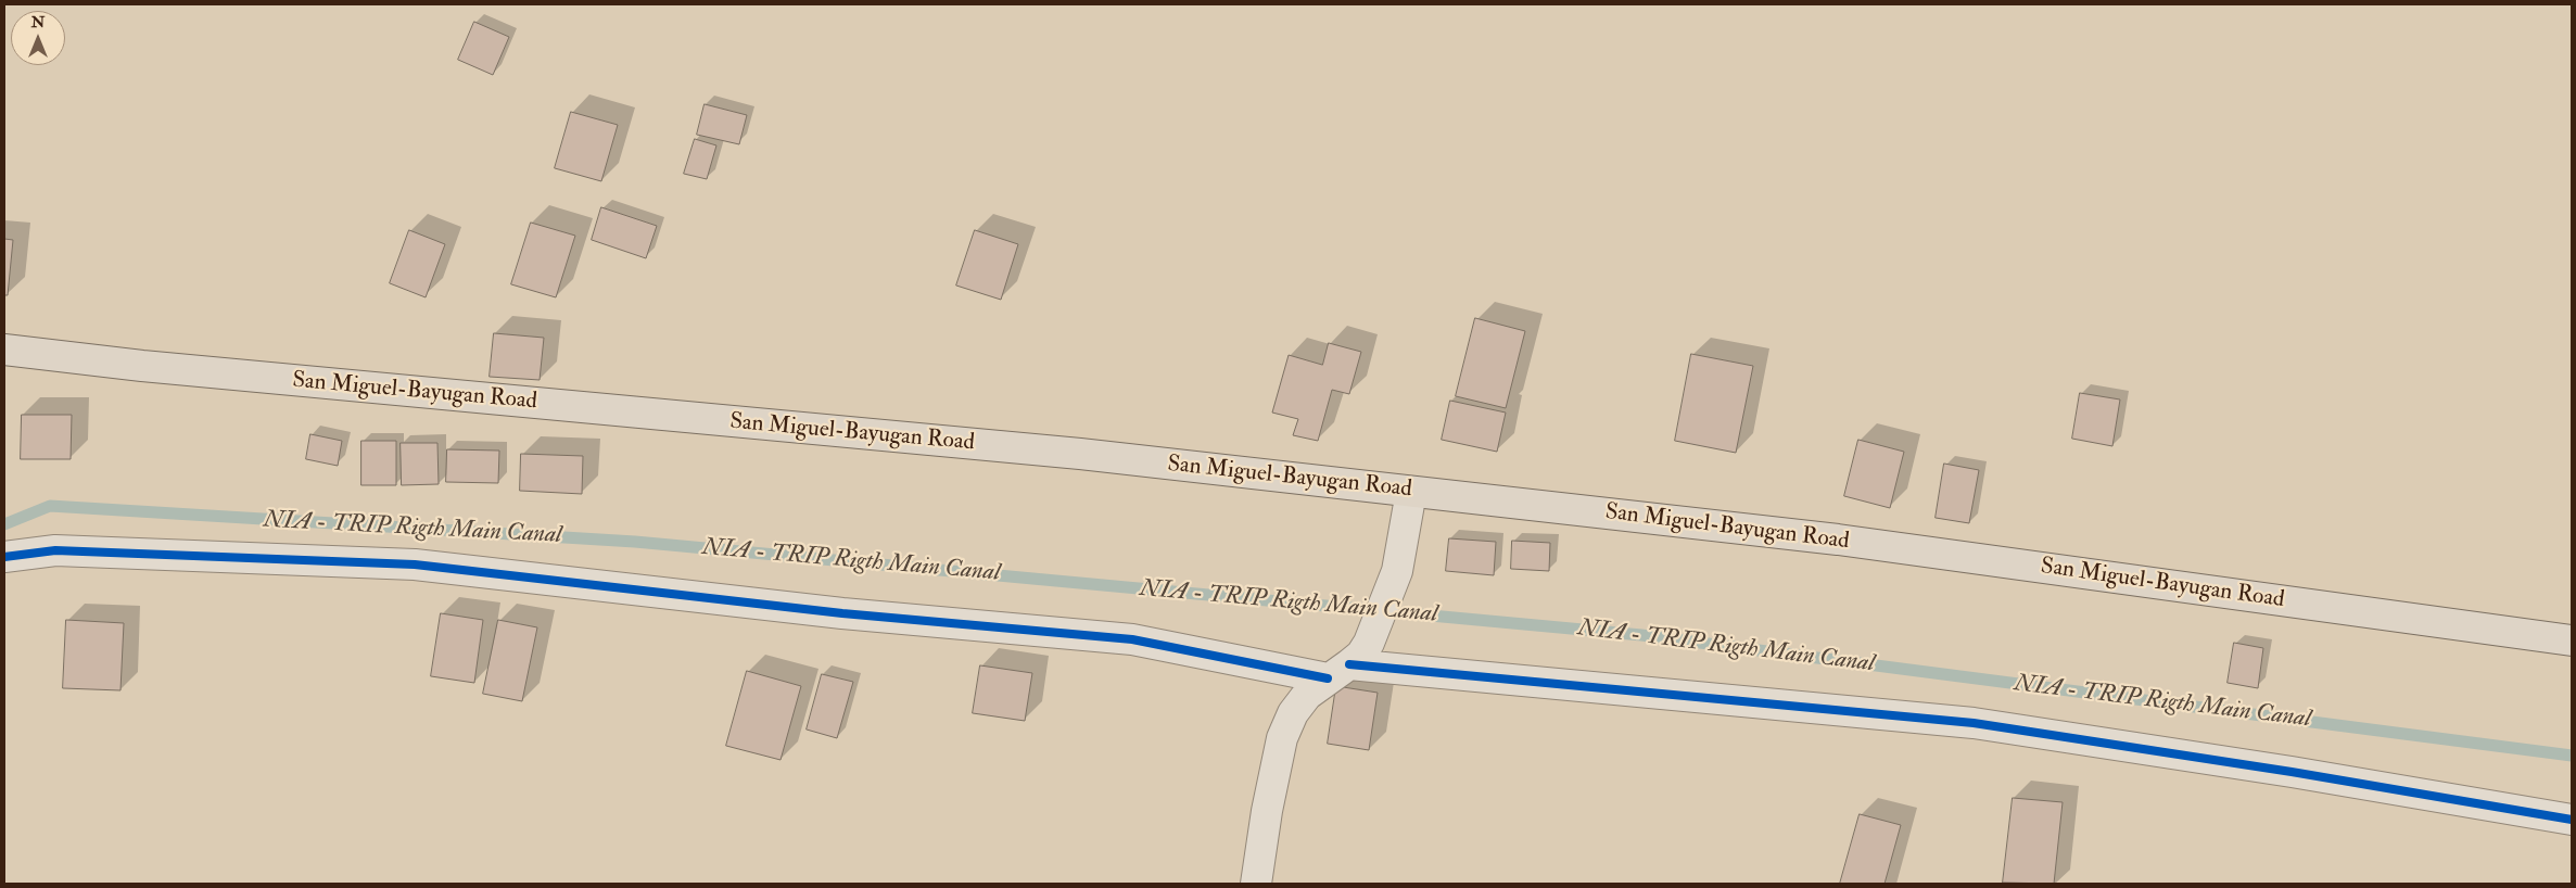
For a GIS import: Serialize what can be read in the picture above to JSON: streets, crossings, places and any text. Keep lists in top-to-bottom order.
{
  "streets": {
    "main road": ["San Miguel-Bayugan Road"]
  },
  "water": ["NIA - TRIP Rigth Main Canal"],
  "north": "top"
}
